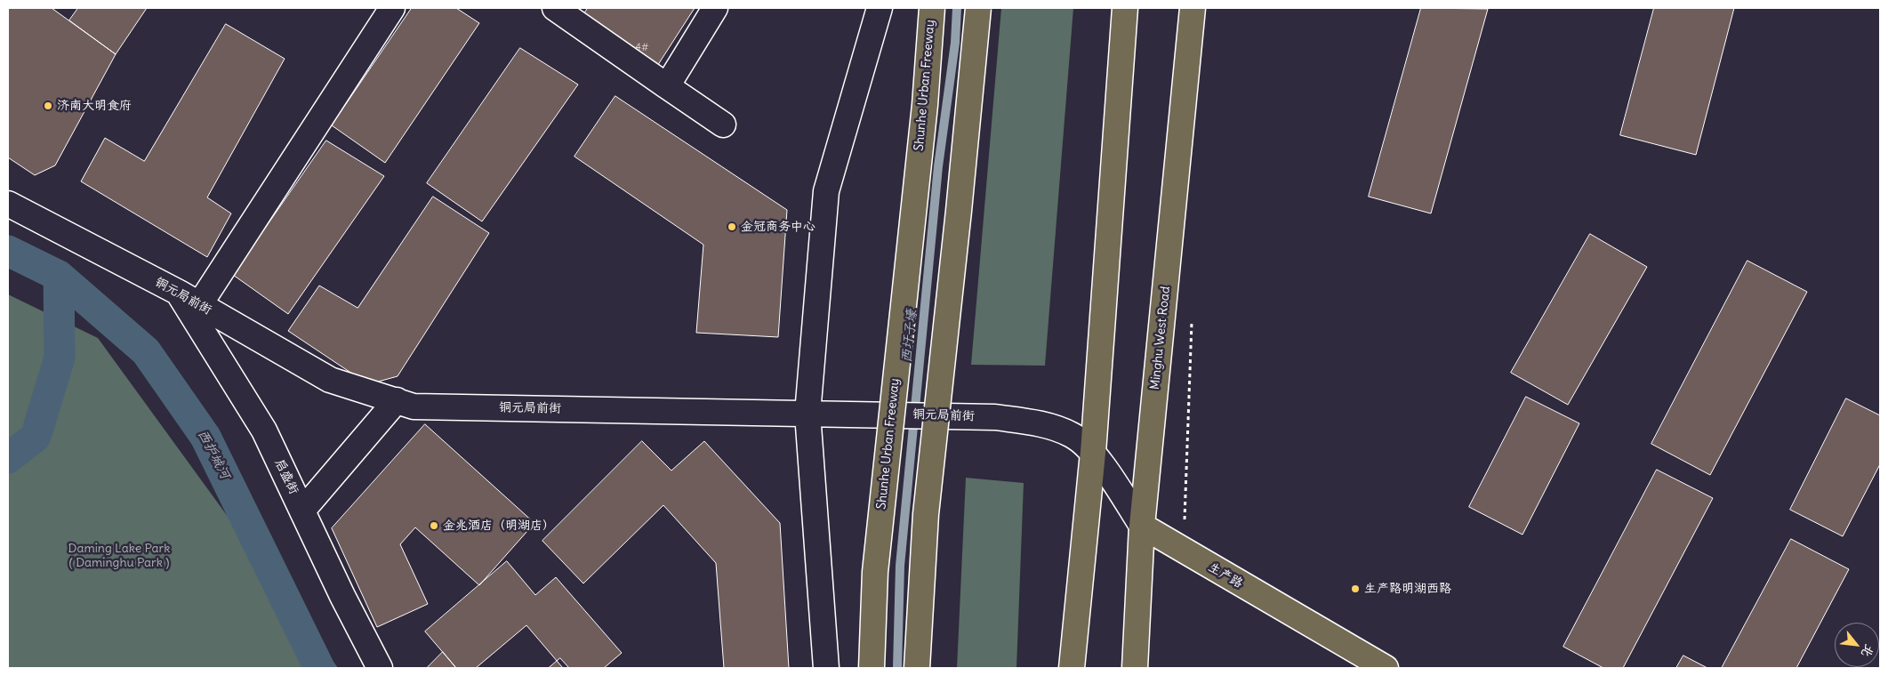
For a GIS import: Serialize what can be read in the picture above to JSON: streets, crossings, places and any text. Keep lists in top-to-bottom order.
{
  "streets": {
    "main road": ["Shunhe Urban Freeway", "Minghu West Road", "生产路"],
    "street": ["铜元局前街", "启盛街"]
  },
  "crossings": [
    ["铜元局前街", "启盛街"],
    ["铜元局前街", "生产路"],
    ["Minghu West Road", "生产路"]
  ],
  "water": ["西圩子壕", "西护城河"],
  "parks": ["Daming Lake Park ( Daminghu Park )"],
  "places": [
    "济南大明食府",
    "金冠商务中心",
    "金兆酒店（明湖店）",
    "生产路明湖西路"
  ],
  "house_numbers": ["4#"],
  "north": "bottom right"
}
